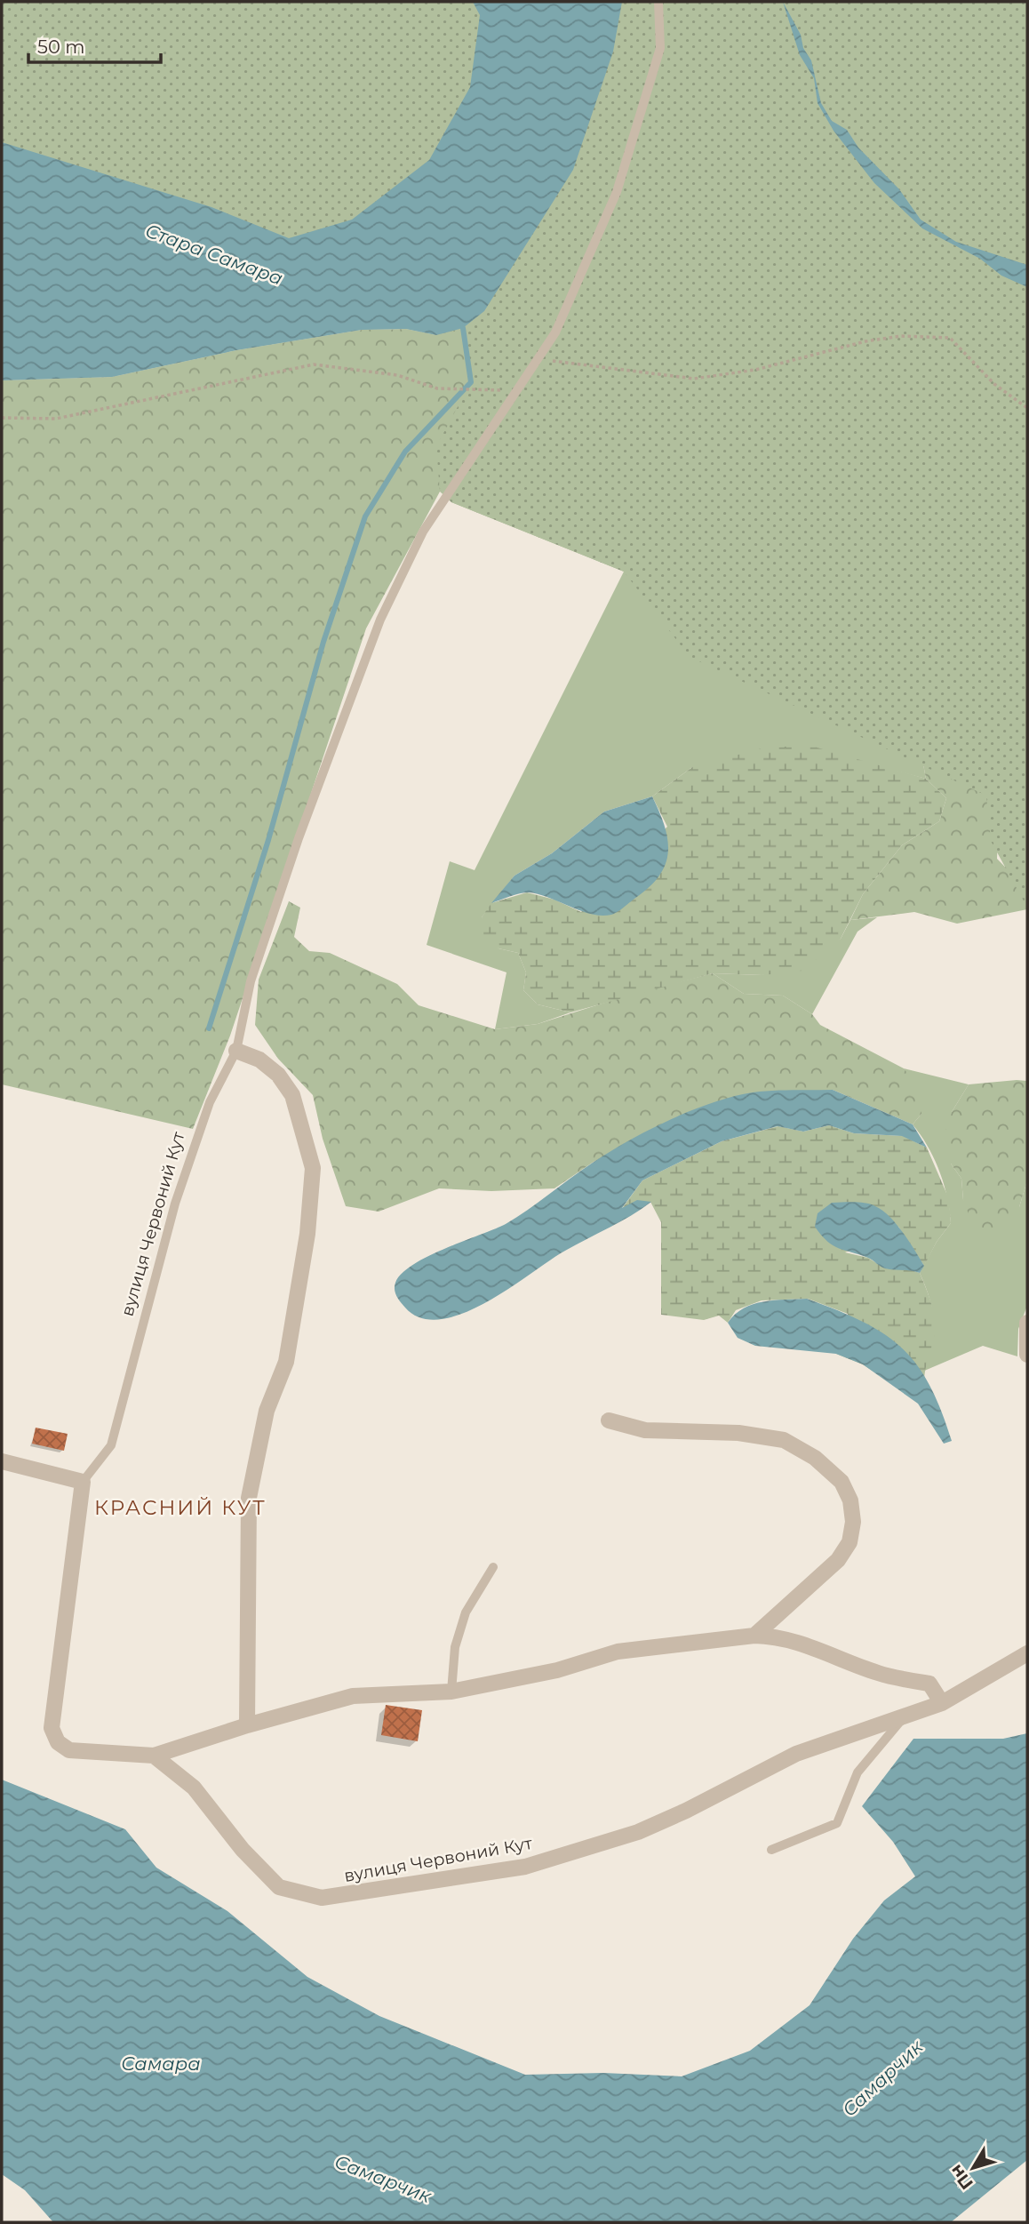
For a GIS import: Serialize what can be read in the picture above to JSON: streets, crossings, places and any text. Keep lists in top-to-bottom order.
{
  "streets": {
    "street": ["вулиця Червоний Кут"]
  },
  "districts": ["КРАСНИЙ КУТ"],
  "water": ["Стара Самара", "Самара", "Самарчик"],
  "scale_bar": "50 m",
  "north": "bottom left"
}
